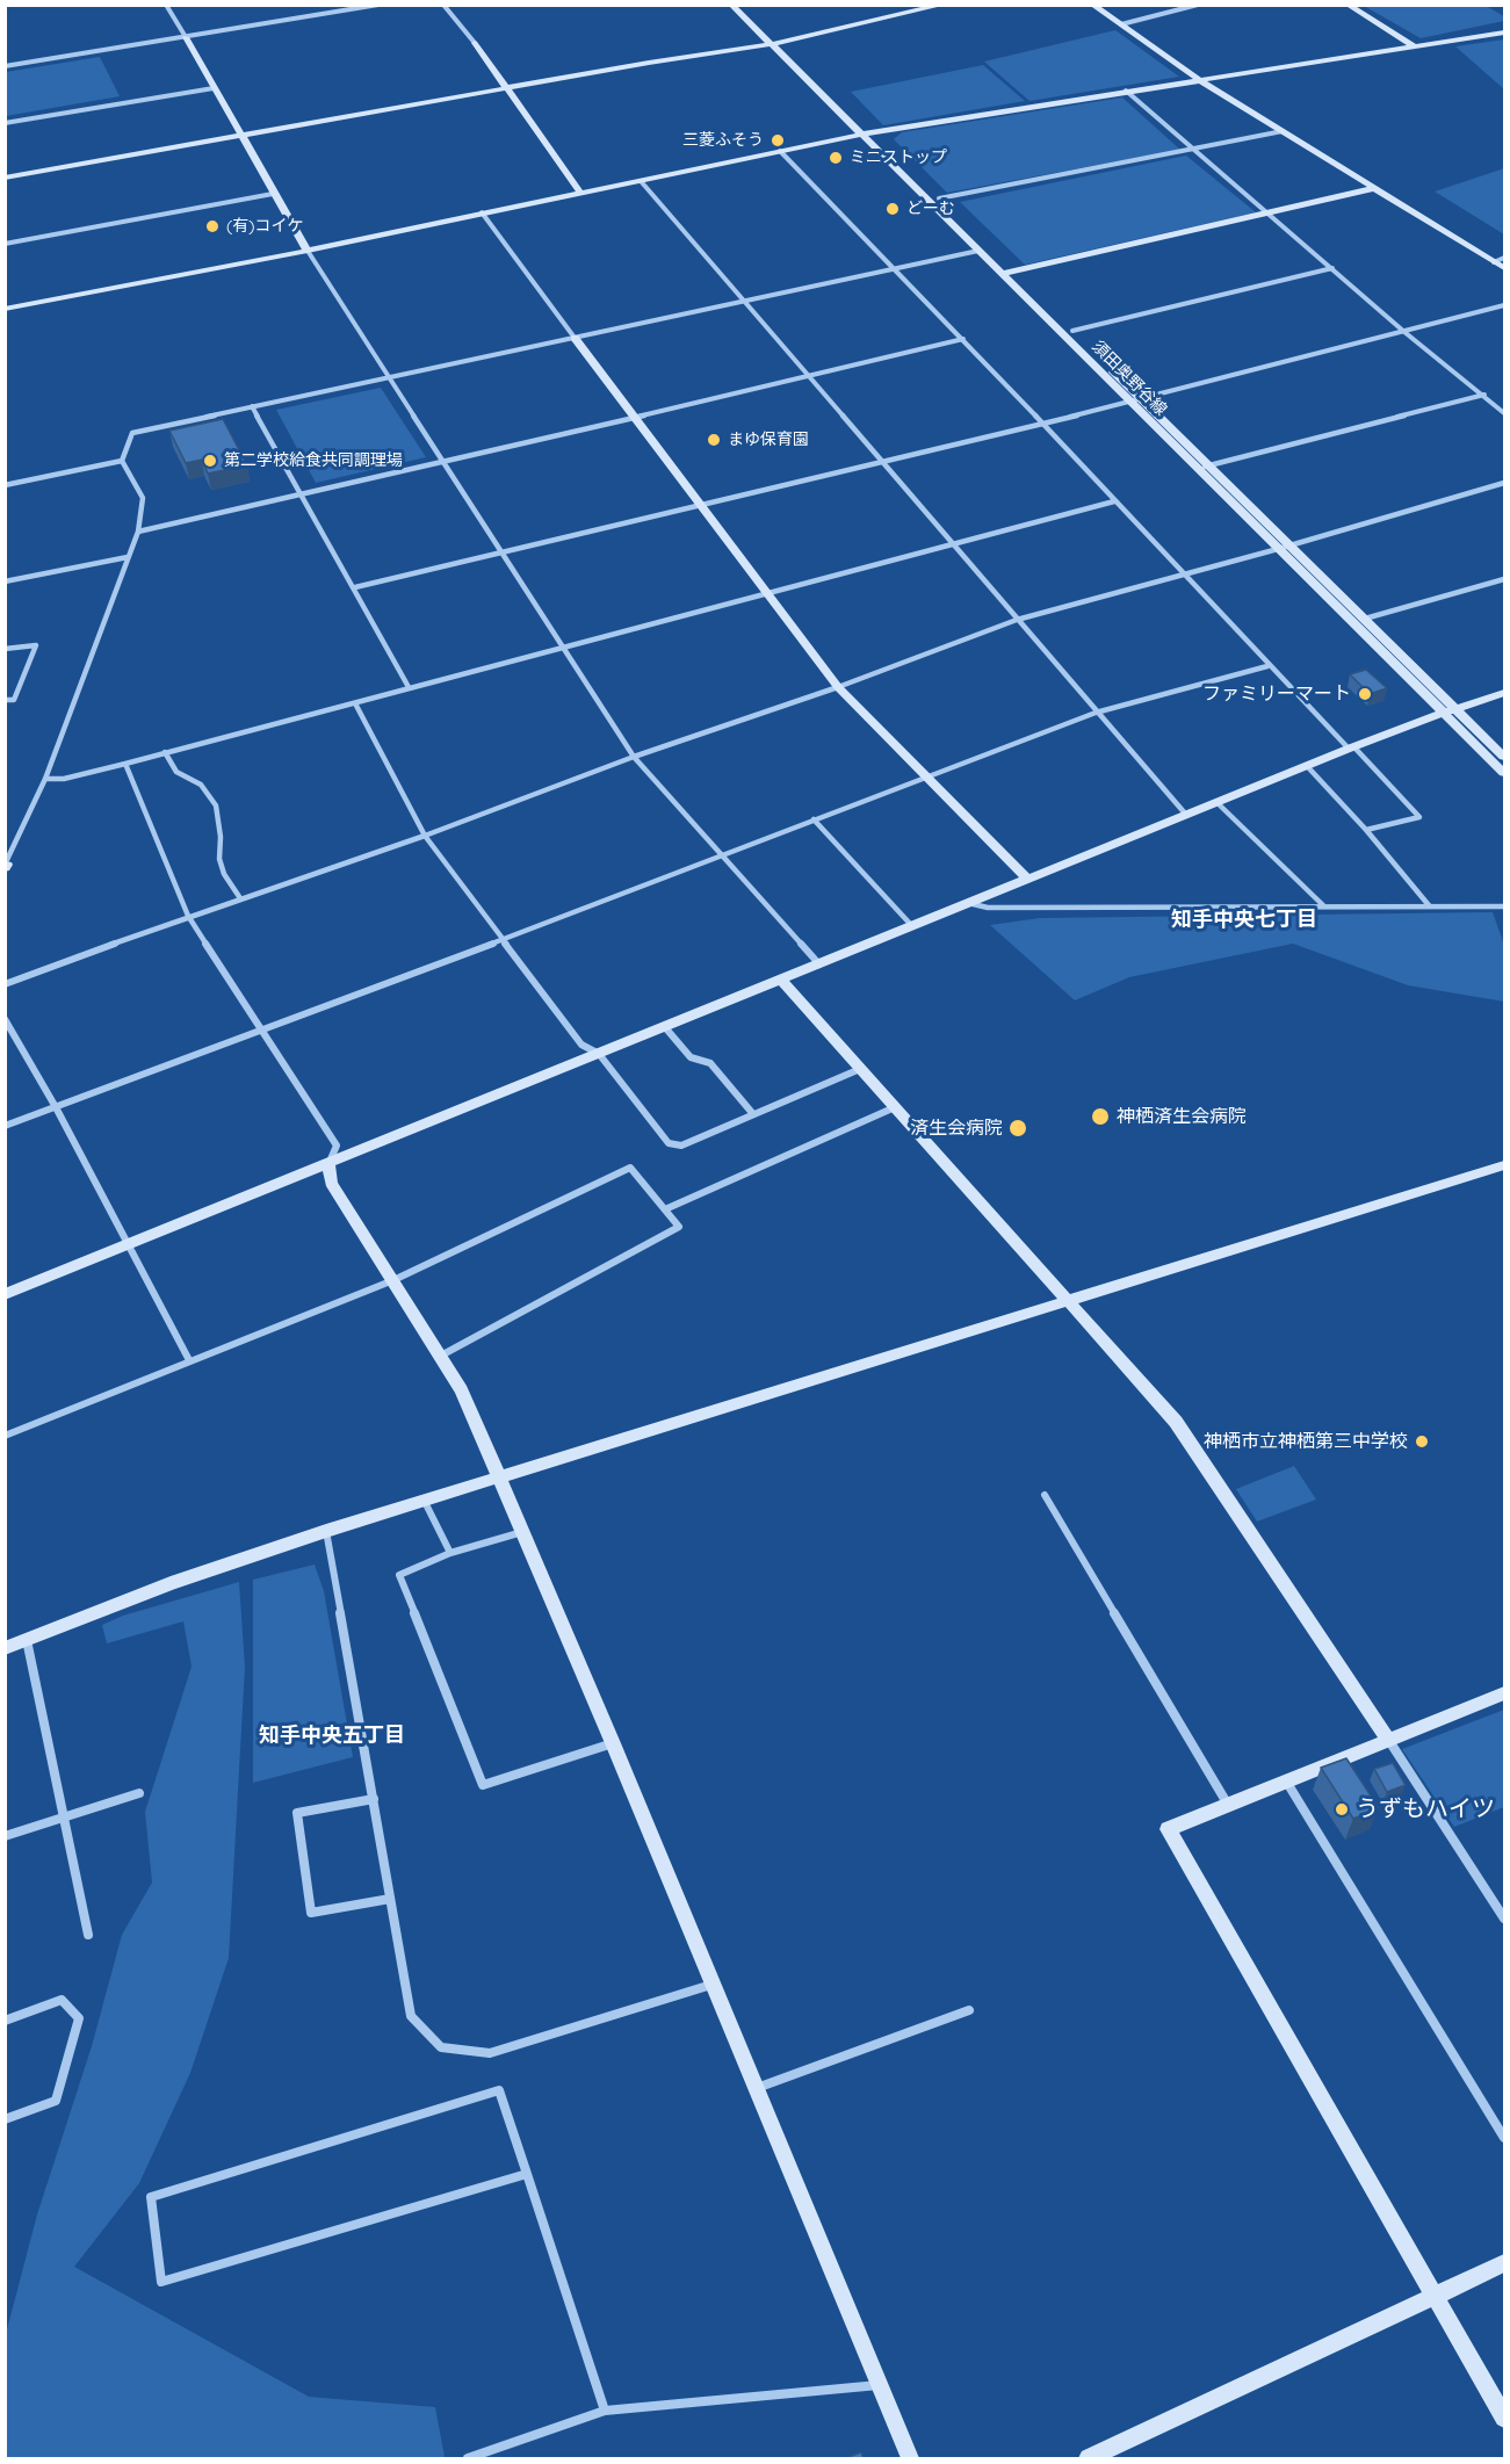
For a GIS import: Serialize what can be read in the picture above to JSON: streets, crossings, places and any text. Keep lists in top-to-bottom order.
{
  "streets": {
    "street": ["須田奥野谷線"]
  },
  "districts": ["知手中央七丁目", "知手中央五丁目"],
  "places": [
    "三菱ふそう",
    "ミニストップ",
    "どーむ",
    "(有)コイケ",
    "まゆ保育園",
    "第二学校給食共同調理場",
    "ファミリーマート",
    "神栖済生会病院",
    "済生会病院",
    "神栖市立神栖第三中学校",
    "うずもハイツ"
  ]
}
